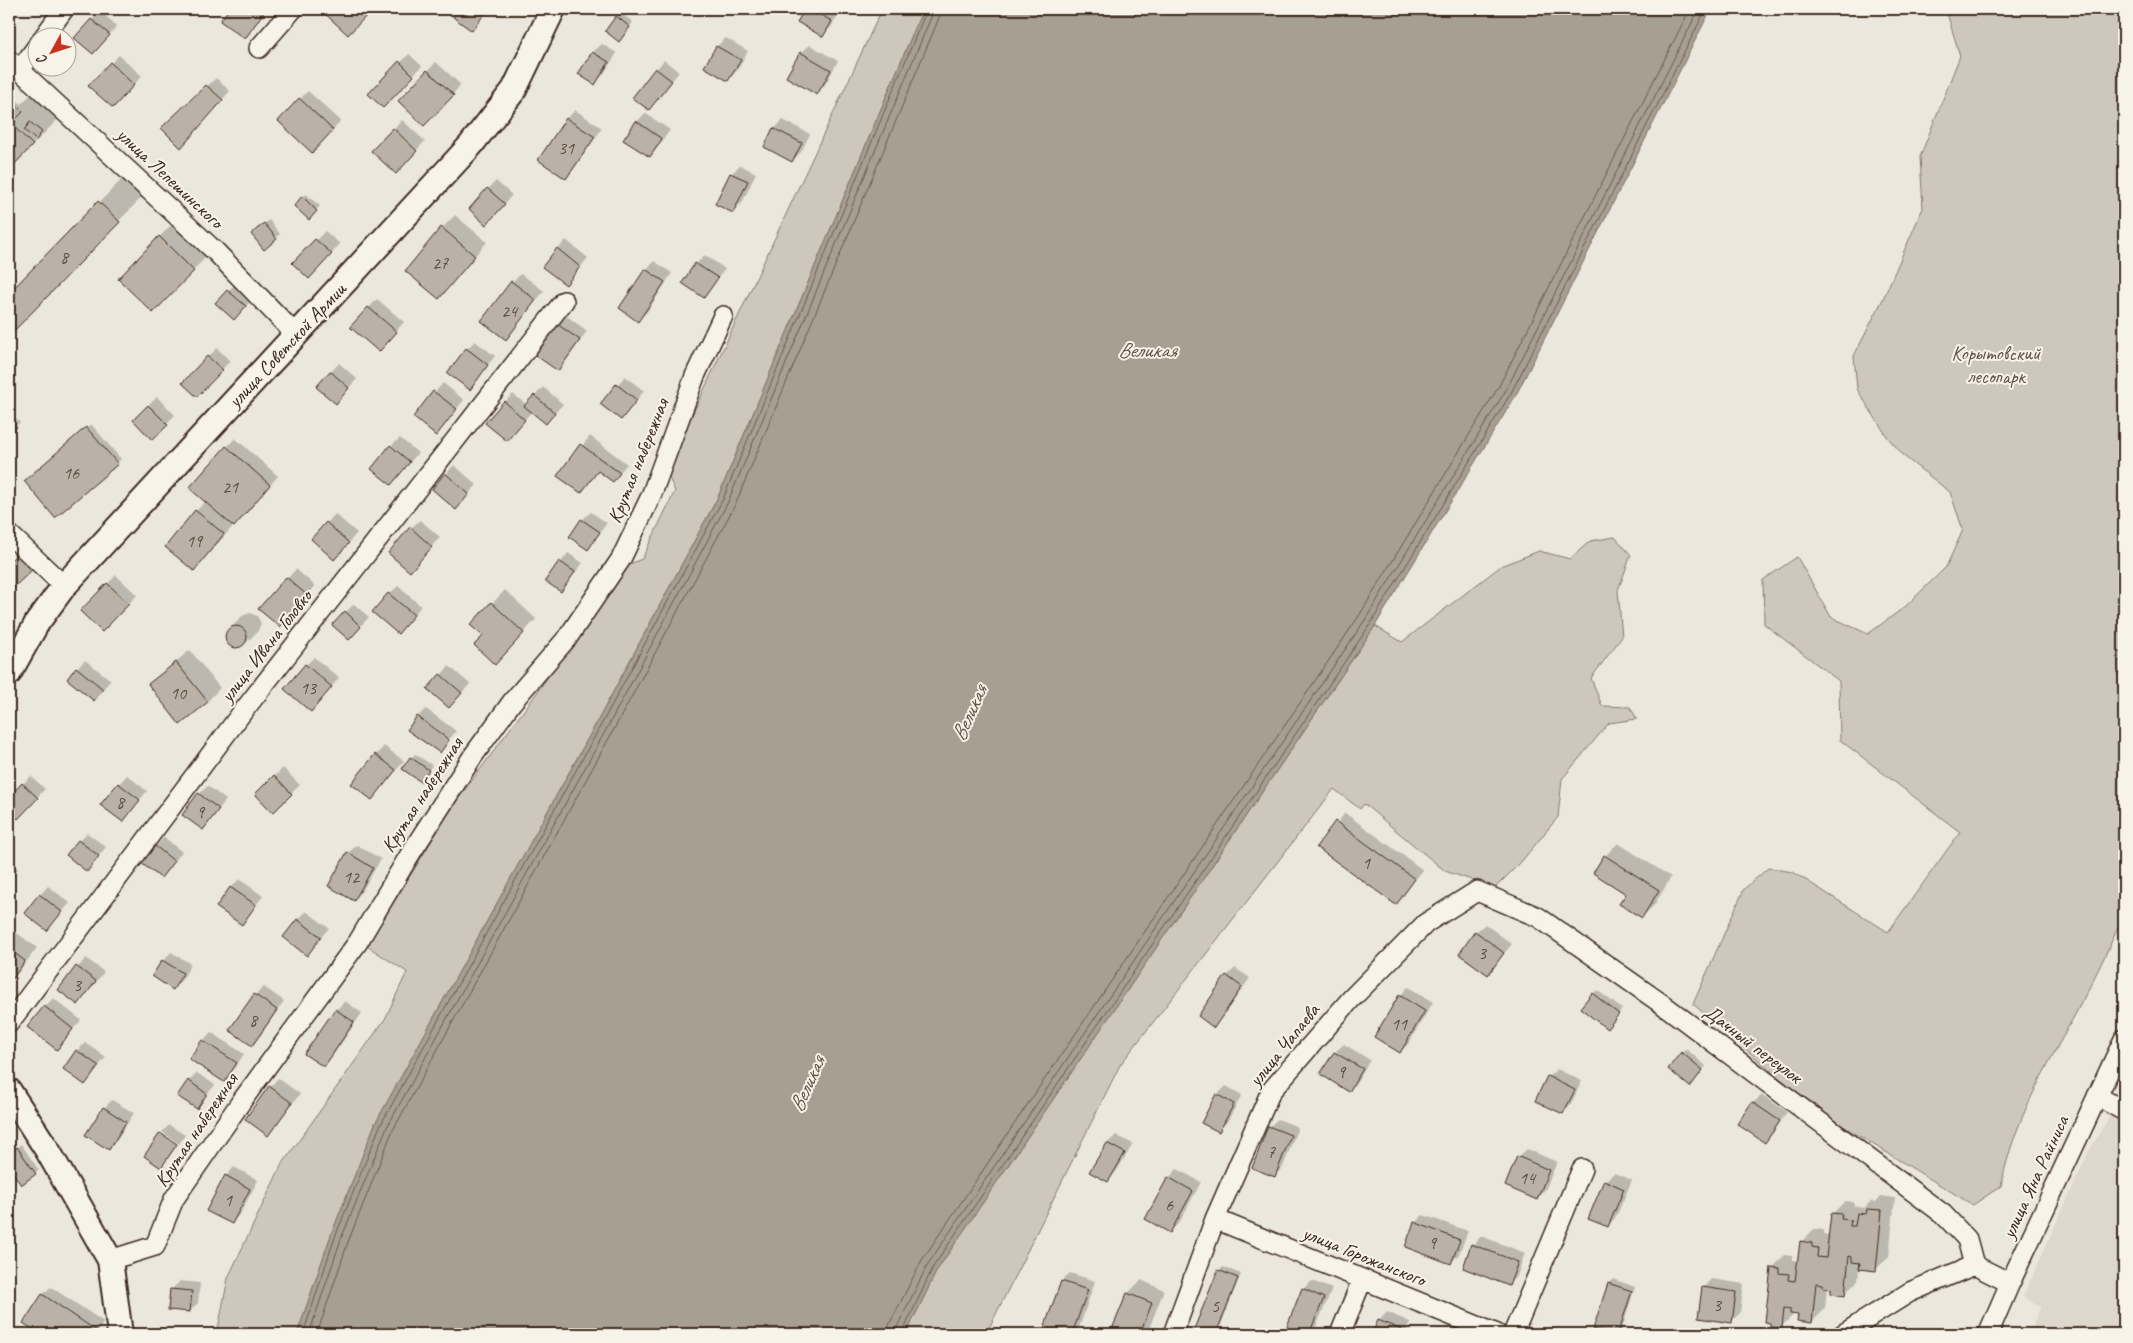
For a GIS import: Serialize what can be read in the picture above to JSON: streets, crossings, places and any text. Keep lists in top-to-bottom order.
{
  "streets": {
    "main road": ["улица Советской Армии"],
    "street": [
      "улица Лепешинского",
      "Крутая набережная",
      "улица Ивана Головко",
      "Дачный переулок",
      "улица Чапаева",
      "улица Яна Райниса",
      "улица Горожанского"
    ]
  },
  "crossings": [
    ["улица Лепешинского", "улица Советской Армии"],
    ["Дачный переулок", "улица Чапаева"],
    ["улица Чапаева", "улица Горожанского"]
  ],
  "water": ["Великая"],
  "parks": ["Корытовский лесопарк"],
  "house_numbers": [
    "31",
    "8",
    "27",
    "24",
    "16",
    "21",
    "19",
    "13",
    "10",
    "8",
    "9",
    "1",
    "12",
    "3",
    "3",
    "8",
    "11",
    "9",
    "7",
    "14",
    "1",
    "6",
    "9",
    "3",
    "5"
  ],
  "north": "bottom left"
}
